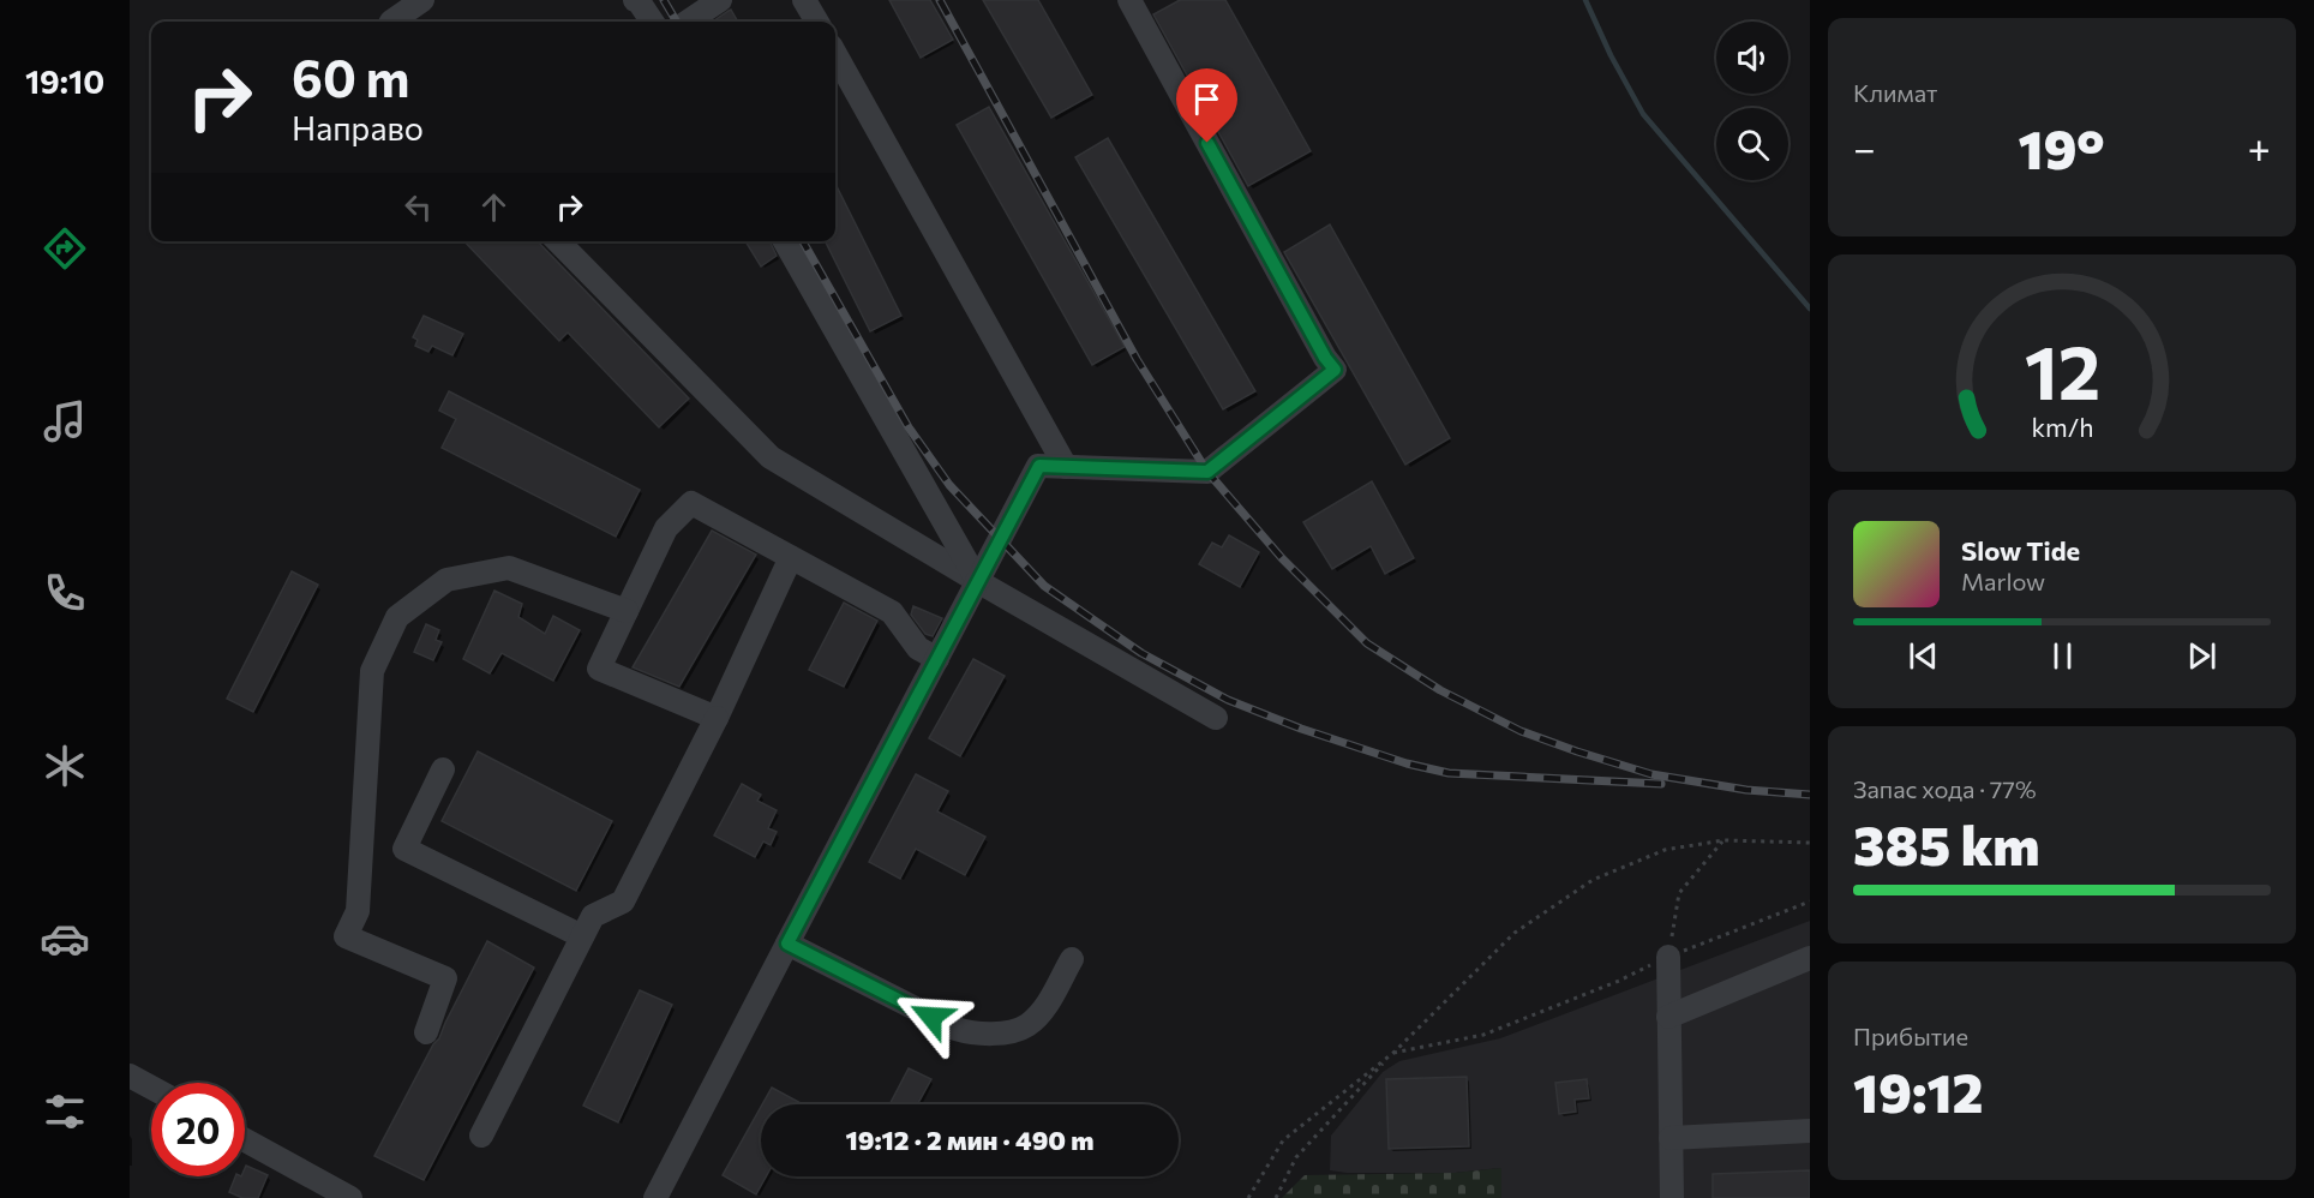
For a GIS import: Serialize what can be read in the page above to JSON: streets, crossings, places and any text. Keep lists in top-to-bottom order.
{
  "page": {
    "tabs": "19:10",
    "tile": [
      "Климат",
      ["Запас хода · 77%", "385 km"],
      ["Прибытие", "19:12"]
    ],
    "turn": ["60 m", "Направо"],
    "heat": ["−", "19°", "+"],
    "song": ["Slow Tide", "Marlow"],
    "limit": "20",
    "trip": "19:12 · 2 мин · 490 m",
    "gauge": ["12", "km/h"]
  }
}
